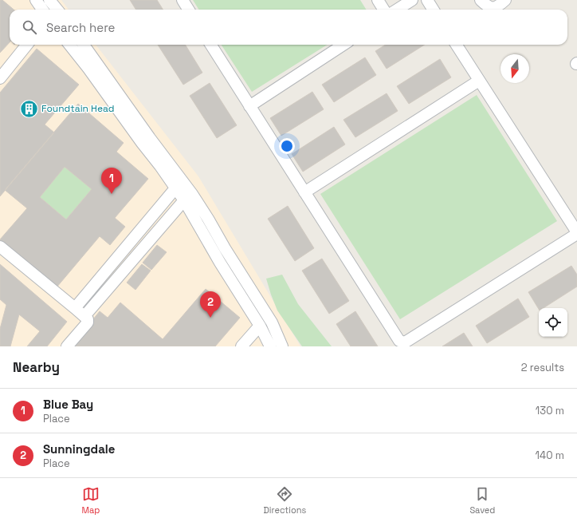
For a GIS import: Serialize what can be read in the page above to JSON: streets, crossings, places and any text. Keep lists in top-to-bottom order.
{
  "places": {
    "building": ["Foundtain Head"]
  },
  "north": "bottom",
  "page": {
    "search": "Search here",
    "pins": ["1", "2"],
    "heading": ["Nearby", "2 results"],
    "list": [
      {
        "mark": "1",
        "name": "Blue Bay",
        "note": "Place",
        "value": "130 m"
      },
      {
        "mark": "2",
        "name": "Sunningdale",
        "note": "Place",
        "value": "140 m"
      }
    ],
    "nav": ["Map", "Directions", "Saved"]
  }
}
